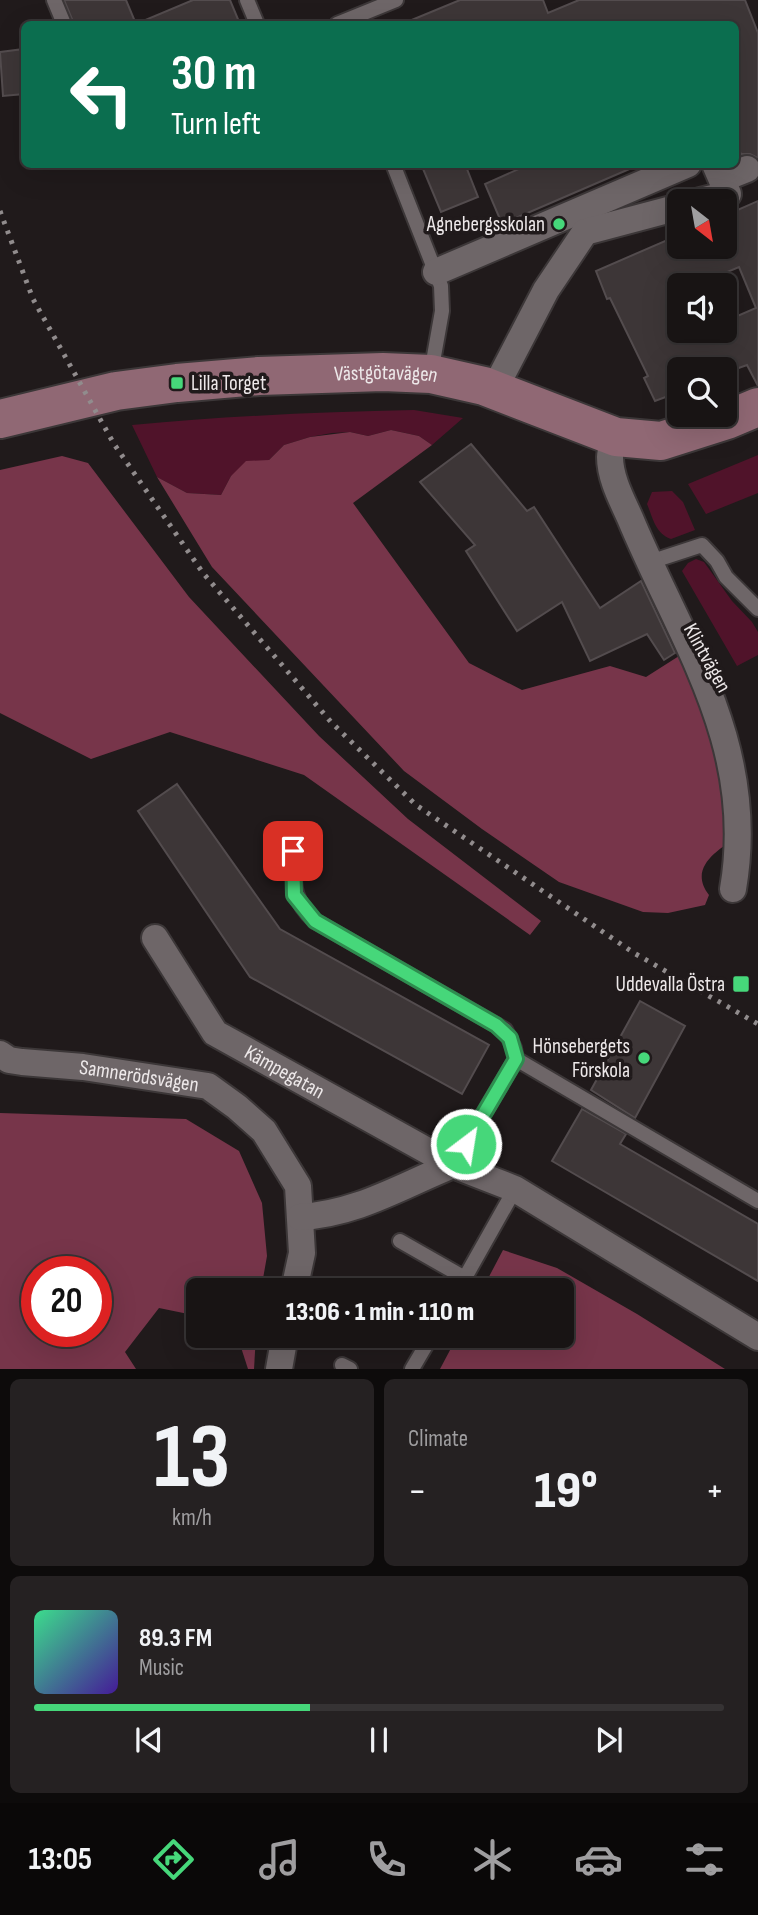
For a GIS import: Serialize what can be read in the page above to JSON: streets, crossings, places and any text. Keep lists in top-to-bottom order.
{
  "streets": {
    "street": [
      "Västgötavägen",
      "Klintvägen",
      "Kämpegatan",
      "Samnerödsvägen"
    ]
  },
  "crossings": [
    ["Västgötavägen", "Klintvägen"]
  ],
  "places": {
    "other": ["Agnebergsskolan", "Hönsebergets Förskola"],
    "transit": ["Lilla Torget", "Uddevalla Östra"]
  },
  "north": "bottom right",
  "page": {
    "turn": ["30 m", "Turn left"],
    "limit": "20",
    "trip": "13:06 · 1 min · 110 m",
    "tile": [
      ["13", "km/h"],
      "Climate"
    ],
    "heat": ["−", "19°", "+"],
    "song": ["89.3 FM", "Music"],
    "tabs": "13:05"
  }
}
